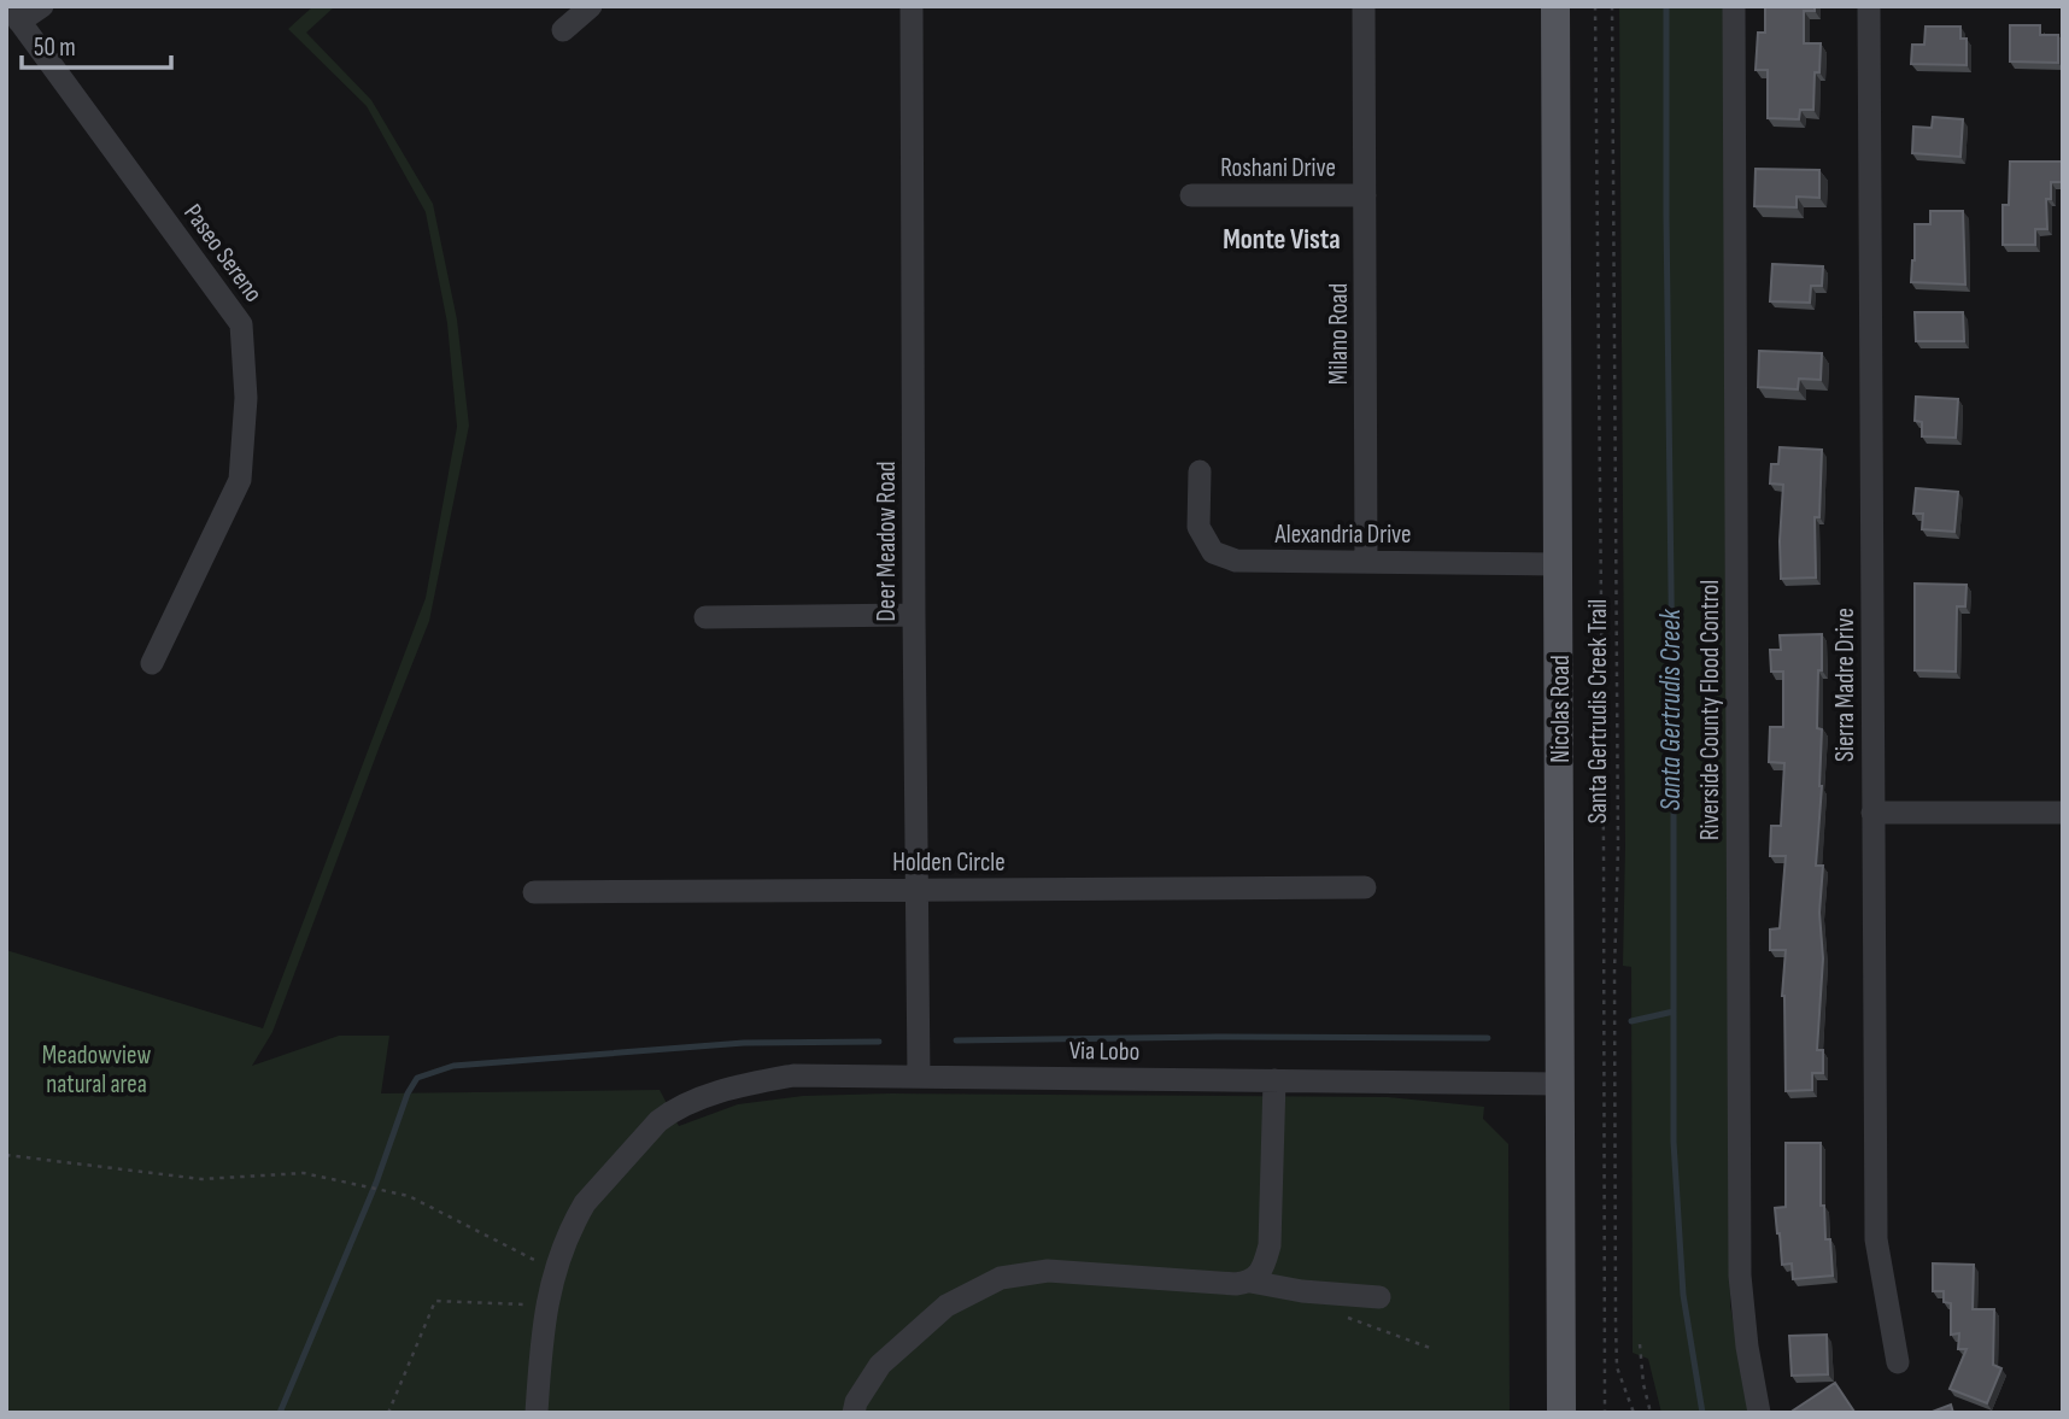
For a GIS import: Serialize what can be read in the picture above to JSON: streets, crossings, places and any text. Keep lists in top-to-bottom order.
{
  "streets": {
    "main road": ["Nicolas Road"],
    "street": [
      "Roshani Drive",
      "Paseo Sereno",
      "Milano Road",
      "Alexandria Drive",
      "Deer Meadow Road",
      "Sierra Madre Drive",
      "Riverside County Flood Control",
      "Holden Circle",
      "Via Lobo"
    ],
    "path": ["Santa Gertrudis Creek Trail"]
  },
  "crossings": [
    ["Roshani Drive", "Milano Road"],
    ["Milano Road", "Alexandria Drive"],
    ["Alexandria Drive", "Nicolas Road"],
    ["Deer Meadow Road", "Holden Circle"],
    ["Deer Meadow Road", "Via Lobo"],
    ["Nicolas Road", "Via Lobo"]
  ],
  "districts": ["Monte Vista"],
  "water": ["Santa Gertrudis Creek"],
  "parks": ["Meadowview natural area"],
  "scale_bar": "50 m"
}
